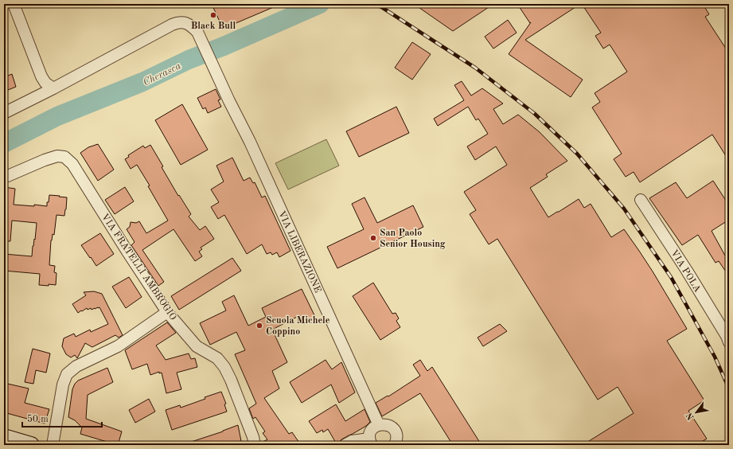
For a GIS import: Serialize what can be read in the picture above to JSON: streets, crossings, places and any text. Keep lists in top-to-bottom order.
{
  "streets": {
    "street": ["VIA LIBERAZIONE", "VIA FRATELLI AMBROGIO", "VIA POLA"]
  },
  "water": ["Cherasca"],
  "places": ["Black Bull", "San Paolo Senior Housing", "Scuola Michele Coppino"],
  "scale_bar": "50 m",
  "north": "bottom left"
}
